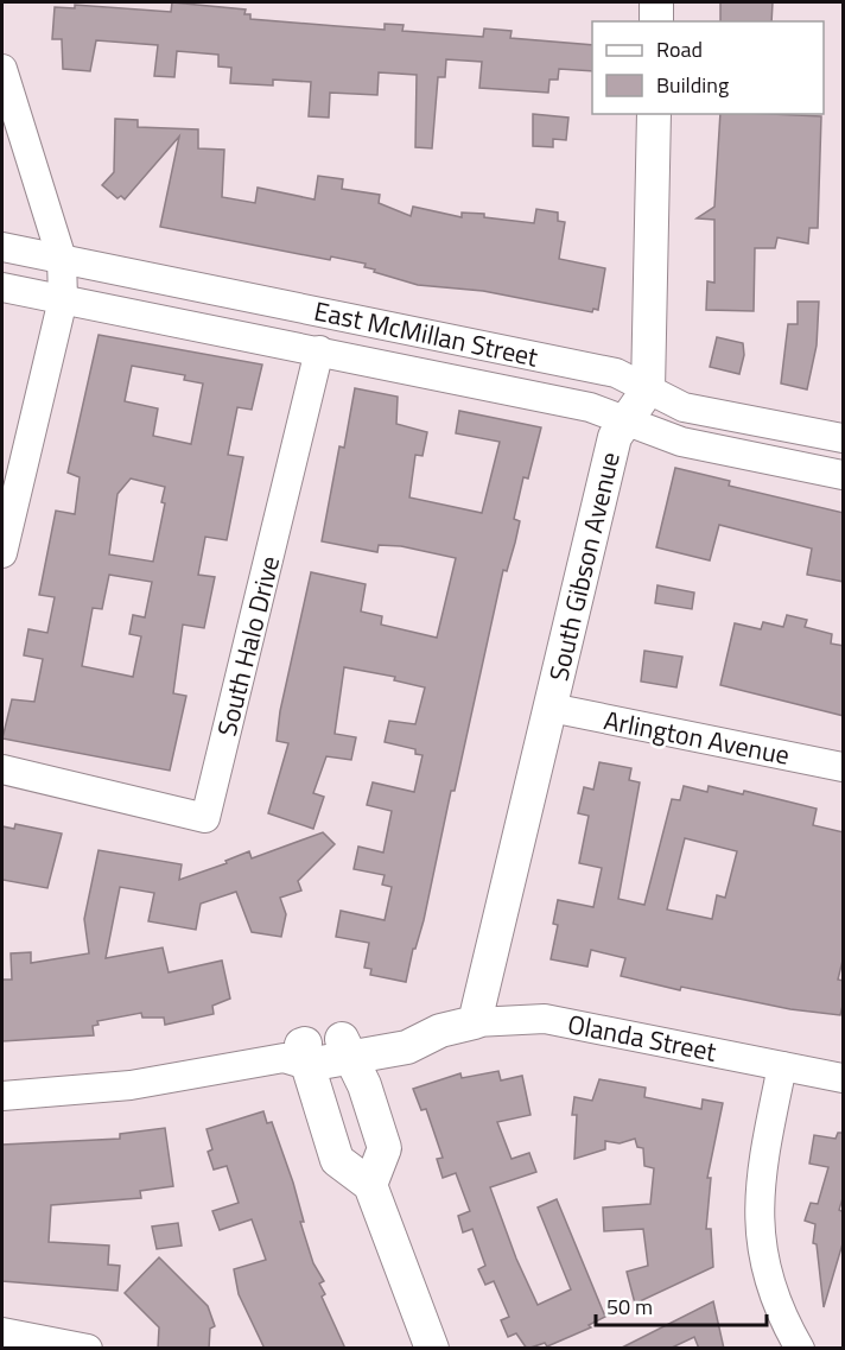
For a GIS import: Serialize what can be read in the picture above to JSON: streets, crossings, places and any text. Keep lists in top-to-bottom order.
{
  "streets": {
    "street": [
      "East McMillan Street",
      "South Gibson Avenue",
      "South Halo Drive",
      "Arlington Avenue",
      "Olanda Street"
    ]
  },
  "crossings": [
    ["East McMillan Street", "South Gibson Avenue"],
    ["East McMillan Street", "South Halo Drive"],
    ["South Gibson Avenue", "Arlington Avenue"],
    ["South Gibson Avenue", "Olanda Street"]
  ],
  "legend": ["Road", "Building"],
  "scale_bar": "50 m"
}
